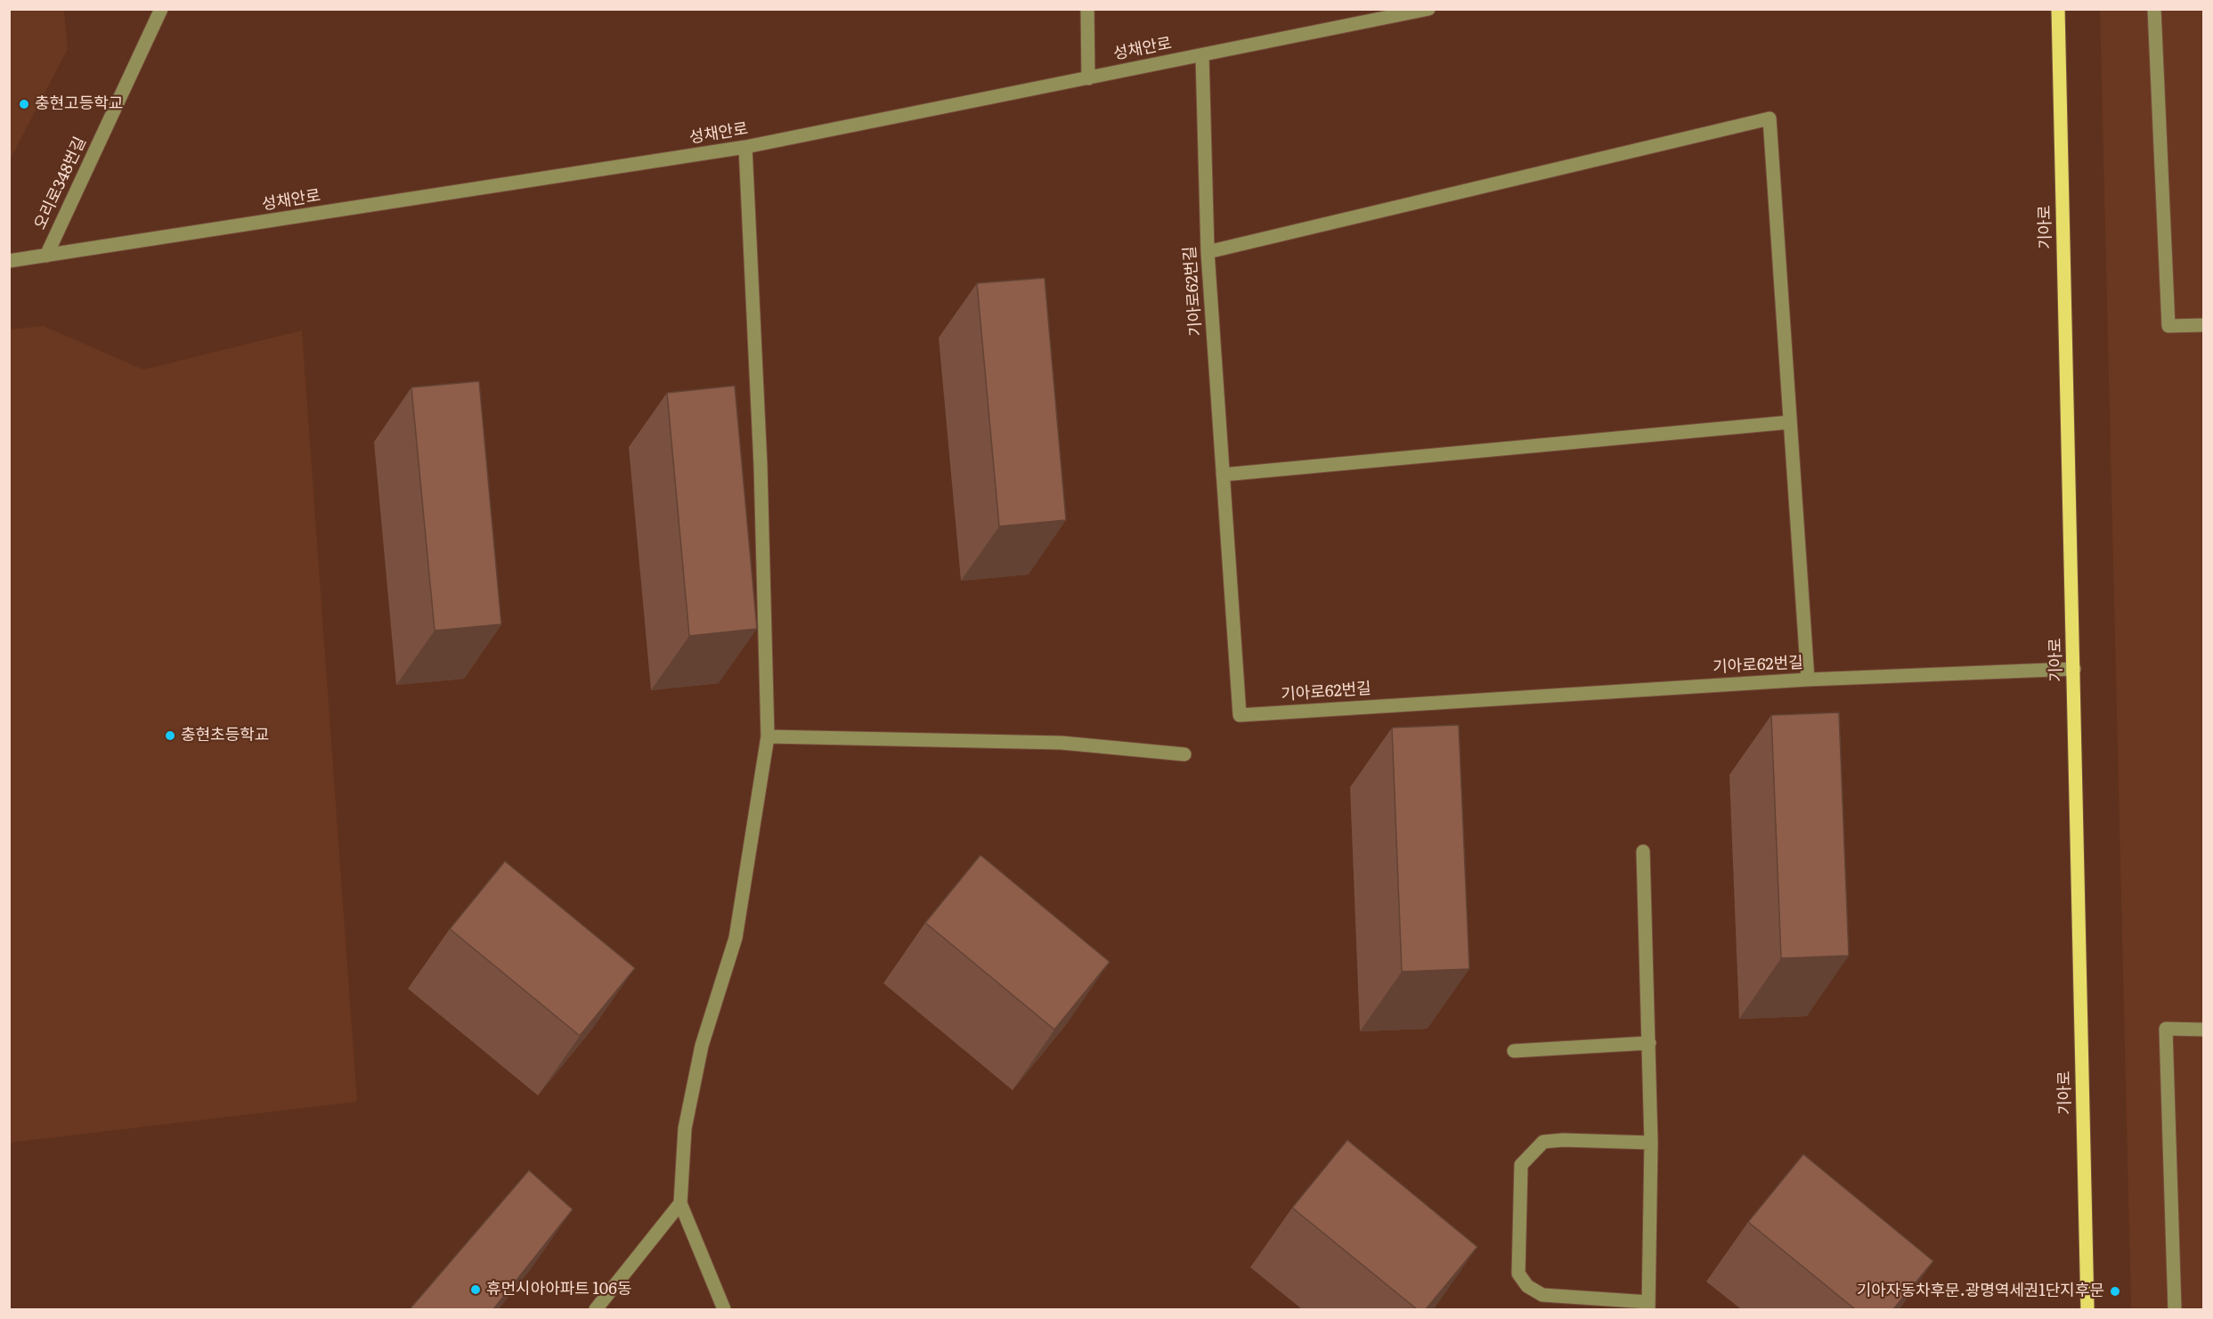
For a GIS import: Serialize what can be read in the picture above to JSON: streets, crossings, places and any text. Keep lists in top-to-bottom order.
{
  "streets": {
    "main road": ["기아로"],
    "street": ["성채안로", "오리로348번길", "기아로62번길"]
  },
  "crossings": [
    ["성채안로", "오리로348번길"],
    ["성채안로", "기아로62번길"],
    ["기아로", "기아로62번길"]
  ],
  "places": [
    "충현고등학교",
    "충현초등학교",
    "휴먼시아아파트 106동",
    "기아자동차후문.광명역세권1단지후문"
  ]
}
